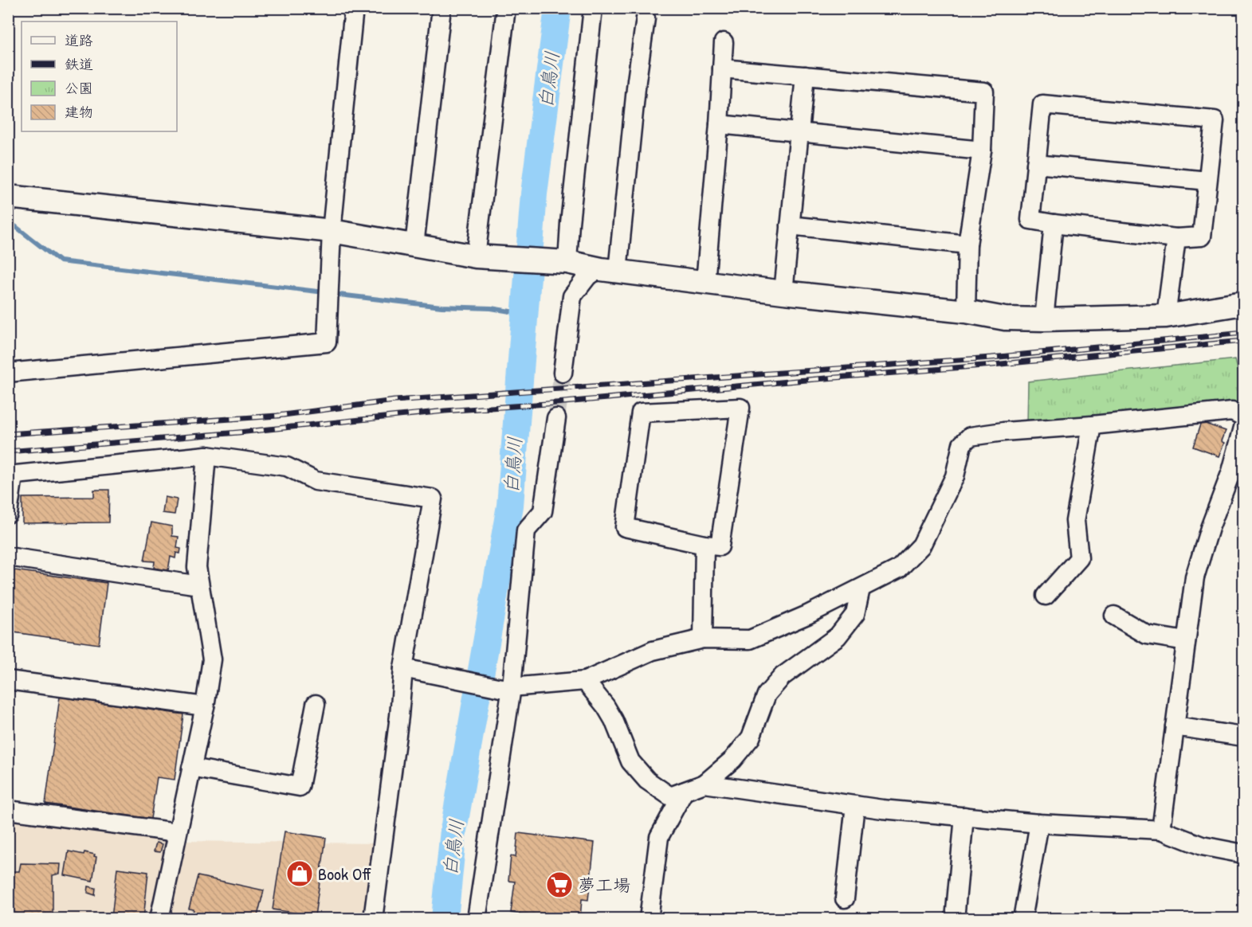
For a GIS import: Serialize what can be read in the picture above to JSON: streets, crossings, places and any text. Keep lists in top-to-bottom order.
{
  "water": ["白鳥川"],
  "places": {
    "shop": ["Book Off"],
    "supermarket": ["夢工場"]
  },
  "legend": [
    "道路",
    "鉄道",
    "公園",
    "建物"
  ]
}
